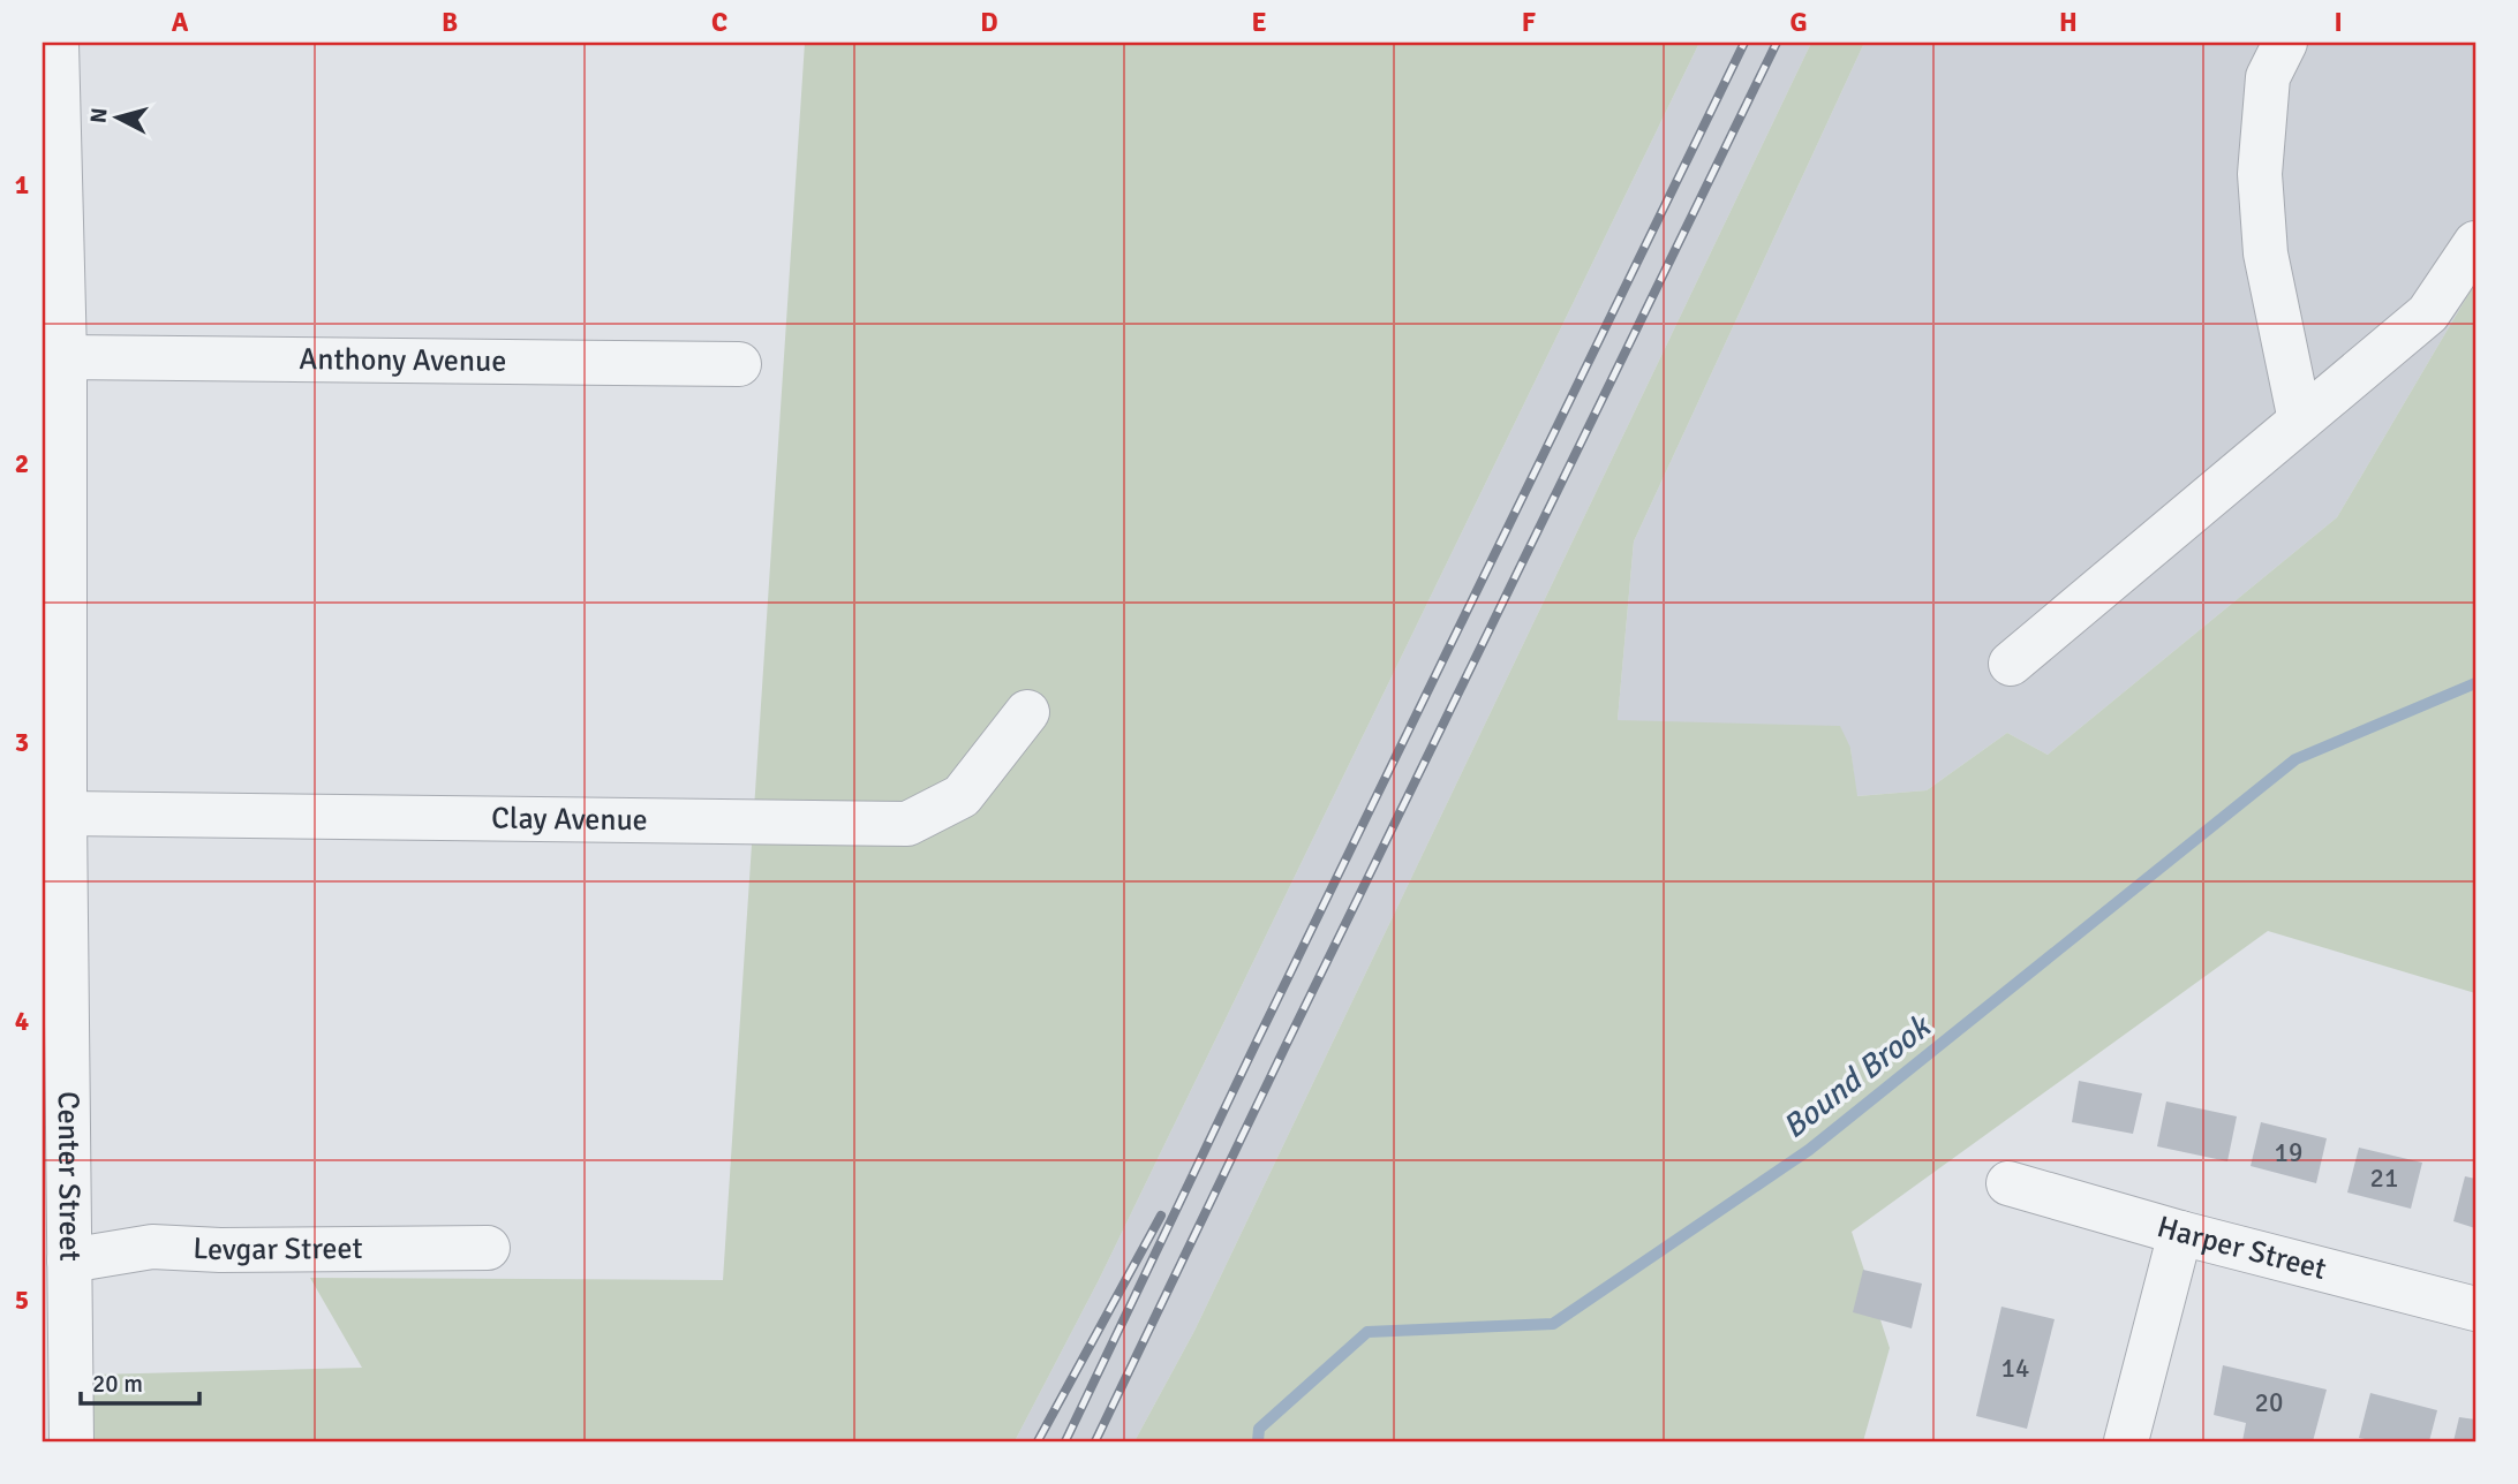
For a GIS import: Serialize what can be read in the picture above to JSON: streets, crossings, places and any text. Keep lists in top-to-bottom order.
{
  "streets": {
    "street": [
      "Anthony Avenue",
      "Clay Avenue",
      "Center Street",
      "Harper Street",
      "Levgar Street"
    ]
  },
  "crossings": [
    ["Anthony Avenue", "Center Street"],
    ["Clay Avenue", "Center Street"],
    ["Center Street", "Levgar Street"]
  ],
  "water": ["Bound Brook"],
  "house_numbers": [
    "19",
    "21",
    "14",
    "20"
  ],
  "scale_bar": "20 m",
  "north": "left",
  "grid": {
    "columns": [
      "A",
      "B",
      "C",
      "D",
      "E",
      "F",
      "G",
      "H",
      "I"
    ],
    "rows": [
      "1",
      "2",
      "3",
      "4",
      "5"
    ]
  }
}
